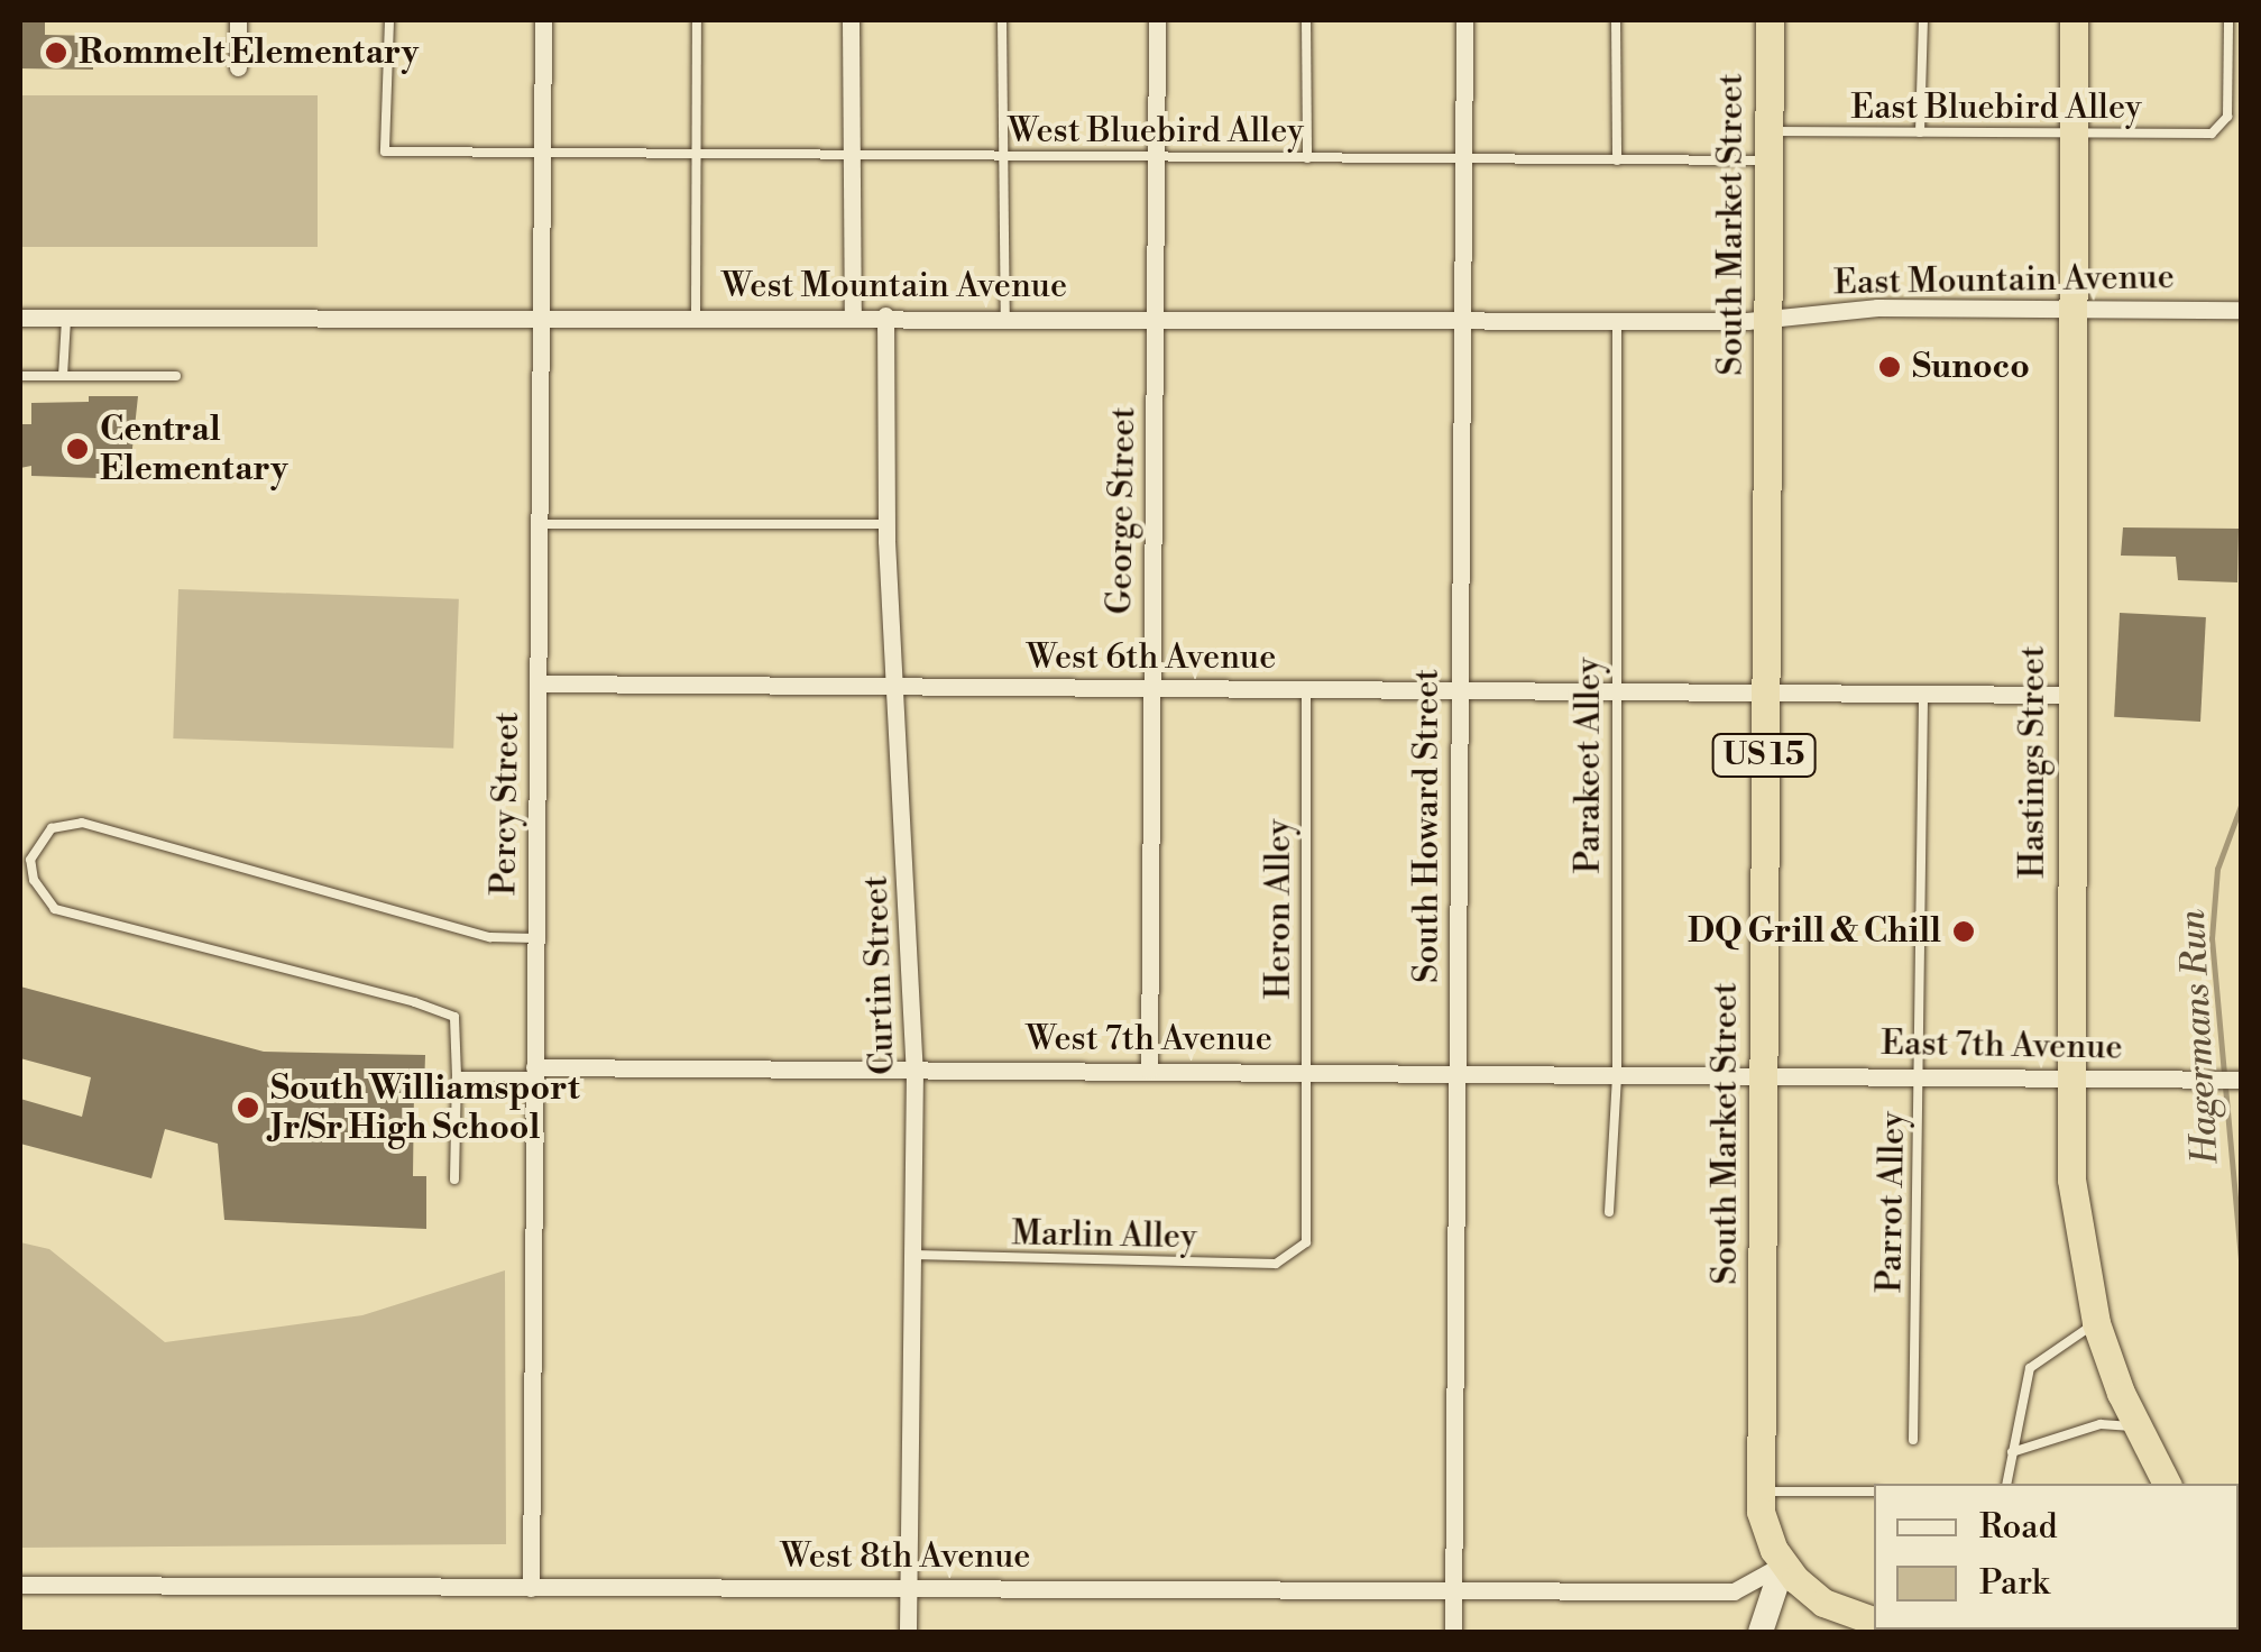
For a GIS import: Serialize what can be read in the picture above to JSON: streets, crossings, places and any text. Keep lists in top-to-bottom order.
{
  "streets": {
    "highway": ["South Market Street", "US 15", "Hastings Street"],
    "street": [
      "East Mountain Avenue",
      "West Mountain Avenue",
      "George Street",
      "West 6th Avenue",
      "Percy Street",
      "South Howard Street",
      "Curtin Street",
      "West 7th Avenue",
      "East 7th Avenue",
      "West 8th Avenue"
    ],
    "lane": [
      "East Bluebird Alley",
      "West Bluebird Alley",
      "Parakeet Alley",
      "Heron Alley",
      "Parrot Alley",
      "Marlin Alley"
    ]
  },
  "crossings": [
    ["East Bluebird Alley", "South Market Street"],
    ["East Bluebird Alley", "Hastings Street"],
    ["West Bluebird Alley", "South Market Street"],
    ["West Bluebird Alley", "George Street"],
    ["West Bluebird Alley", "Percy Street"],
    ["West Bluebird Alley", "South Howard Street"],
    ["South Market Street", "East Mountain Avenue"],
    ["South Market Street", "West Mountain Avenue"],
    ["South Market Street", "West 6th Avenue"],
    ["South Market Street", "US 15"],
    ["South Market Street", "West 7th Avenue"],
    ["South Market Street", "East 7th Avenue"],
    ["South Market Street", "West 8th Avenue"],
    ["East Mountain Avenue", "West Mountain Avenue"],
    ["East Mountain Avenue", "Hastings Street"],
    ["West Mountain Avenue", "George Street"],
    ["West Mountain Avenue", "Parakeet Alley"],
    ["West Mountain Avenue", "Percy Street"],
    ["West Mountain Avenue", "South Howard Street"],
    ["West Mountain Avenue", "Curtin Street"],
    ["George Street", "West 6th Avenue"],
    ["George Street", "West 7th Avenue"],
    ["West 6th Avenue", "Hastings Street"],
    ["West 6th Avenue", "Parakeet Alley"],
    ["West 6th Avenue", "Percy Street"],
    ["West 6th Avenue", "South Howard Street"],
    ["West 6th Avenue", "Heron Alley"],
    ["West 6th Avenue", "Curtin Street"],
    ["West 6th Avenue", "Parrot Alley"],
    ["US 15", "West 8th Avenue"],
    ["Hastings Street", "East 7th Avenue"],
    ["Parakeet Alley", "West 7th Avenue"],
    ["Percy Street", "West 7th Avenue"],
    ["Percy Street", "West 8th Avenue"],
    ["South Howard Street", "West 7th Avenue"],
    ["South Howard Street", "West 8th Avenue"],
    ["Heron Alley", "West 7th Avenue"],
    ["Heron Alley", "Marlin Alley"],
    ["Curtin Street", "West 7th Avenue"],
    ["Curtin Street", "Marlin Alley"],
    ["Curtin Street", "West 8th Avenue"],
    ["West 7th Avenue", "East 7th Avenue"],
    ["East 7th Avenue", "Parrot Alley"]
  ],
  "water": ["Hagermans Run"],
  "places": [
    "Rommelt Elementary",
    "Sunoco",
    "Central Elementary",
    "DQ Grill & Chill",
    "South Williamsport Jr/Sr High School"
  ],
  "legend": ["Road", "Park"]
}
